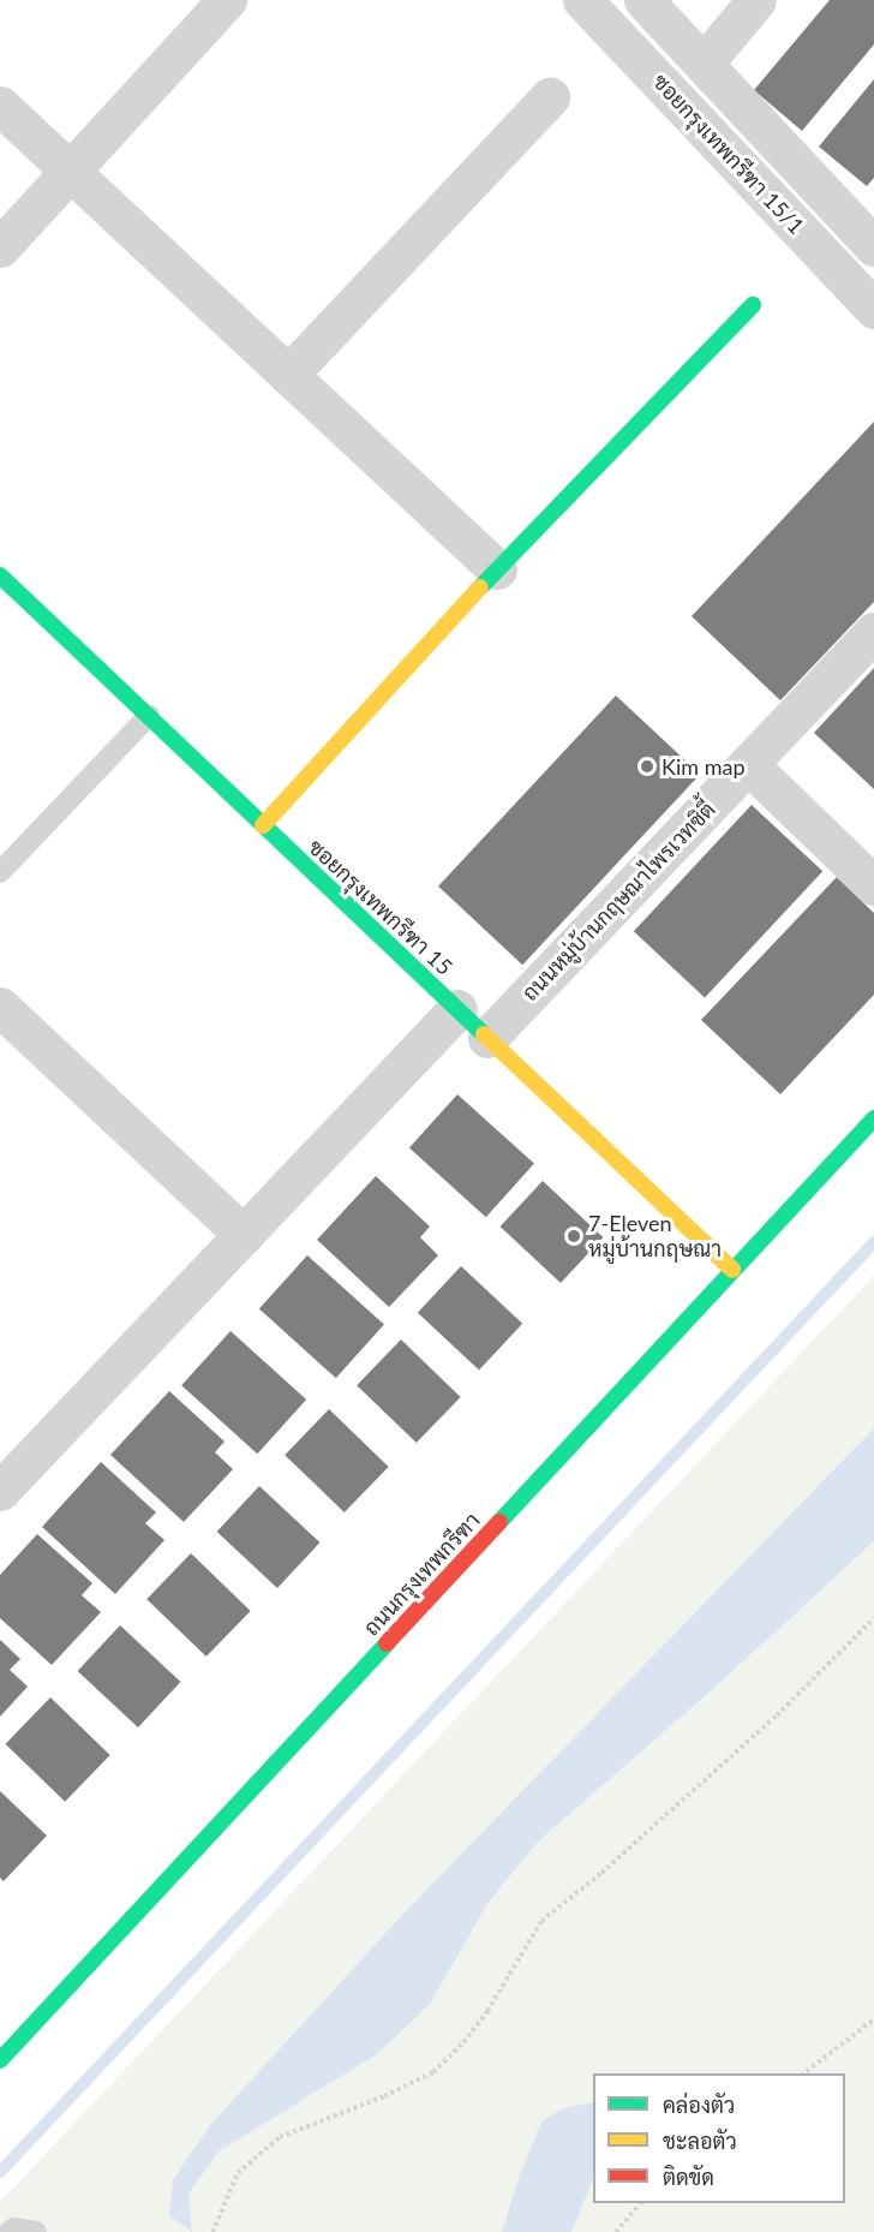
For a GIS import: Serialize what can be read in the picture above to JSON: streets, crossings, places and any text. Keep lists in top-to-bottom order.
{
  "streets": {
    "street": [
      "ซอยกรุงเทพกรีฑา 15/1",
      "ถนนหมู่บ้านกฤษณาไพรเวทซิตี้",
      "ซอยกรุงเทพกรีฑา 15",
      "ถนนกรุงเทพกรีฑา"
    ]
  },
  "crossings": [
    ["ถนนหมู่บ้านกฤษณาไพรเวทซิตี้", "ซอยกรุงเทพกรีฑา 15"],
    ["ซอยกรุงเทพกรีฑา 15", "ถนนกรุงเทพกรีฑา"]
  ],
  "places": ["Kim map", "7-Eleven หมู่บ้านกฤษณา"],
  "legend": ["คล่องตัว", "ชะลอตัว", "ติดขัด"]
}
